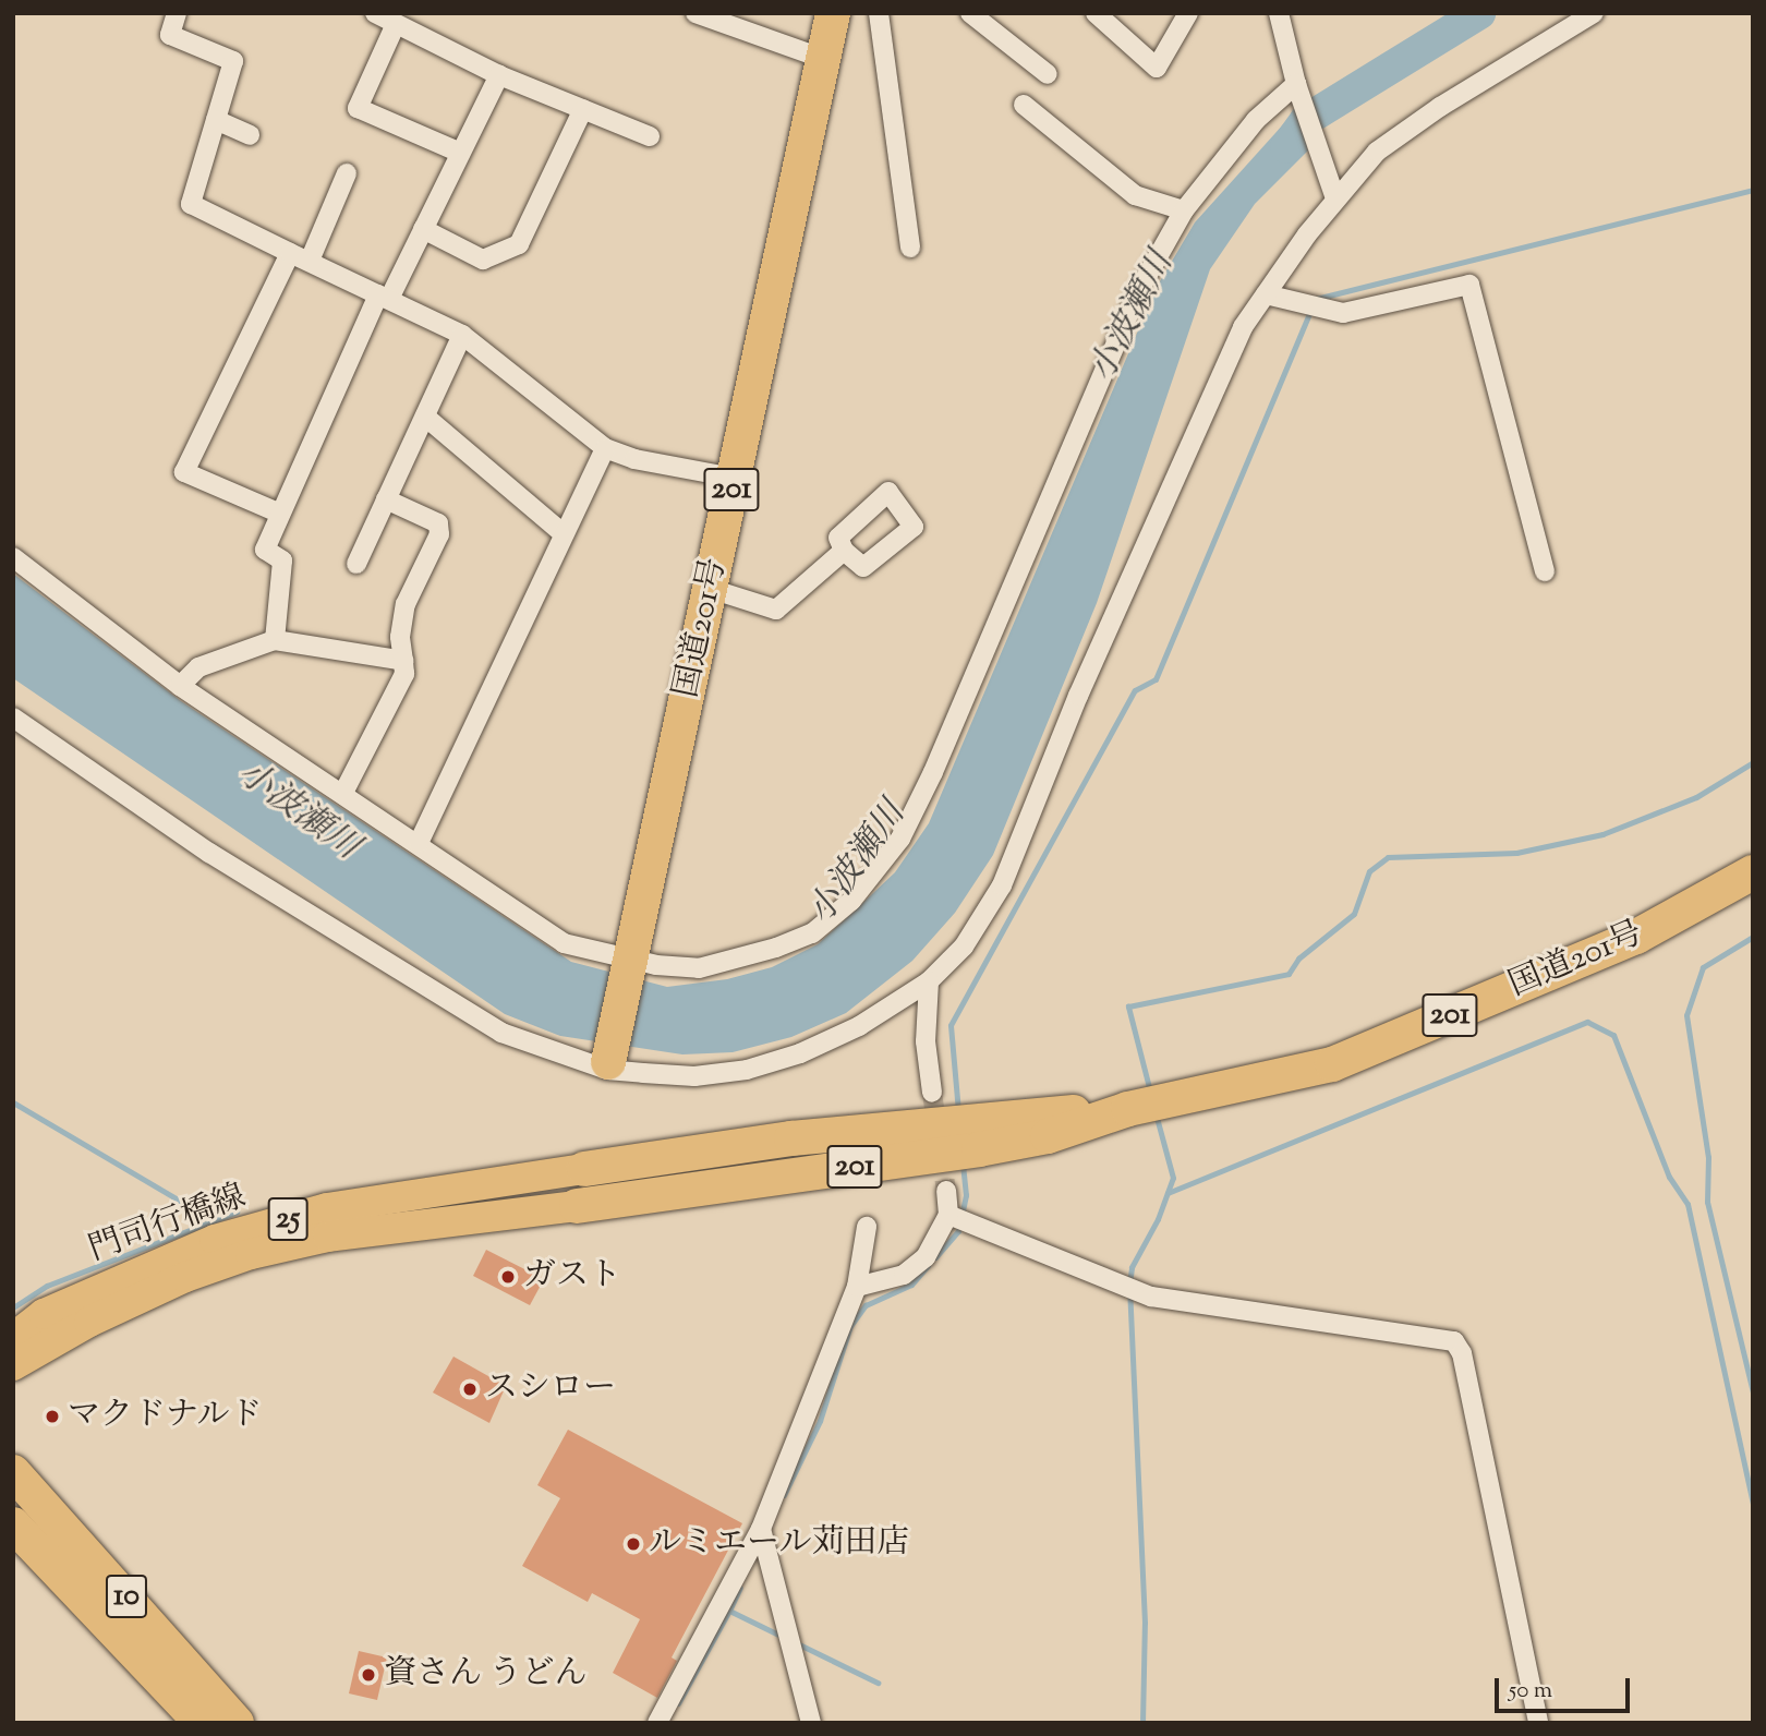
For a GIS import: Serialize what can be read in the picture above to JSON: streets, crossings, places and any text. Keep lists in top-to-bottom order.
{
  "streets": {
    "highway": ["201", "国道201号", "10"],
    "main road": ["25", "門司行橋線"]
  },
  "crossings": [
    ["国道201号", "門司行橋線"]
  ],
  "water": ["小波瀬川"],
  "places": [
    "ガスト",
    "スシロー",
    "マクドナルド",
    "ルミエール苅田店",
    "資さん うどん"
  ],
  "scale_bar": "50 m"
}
